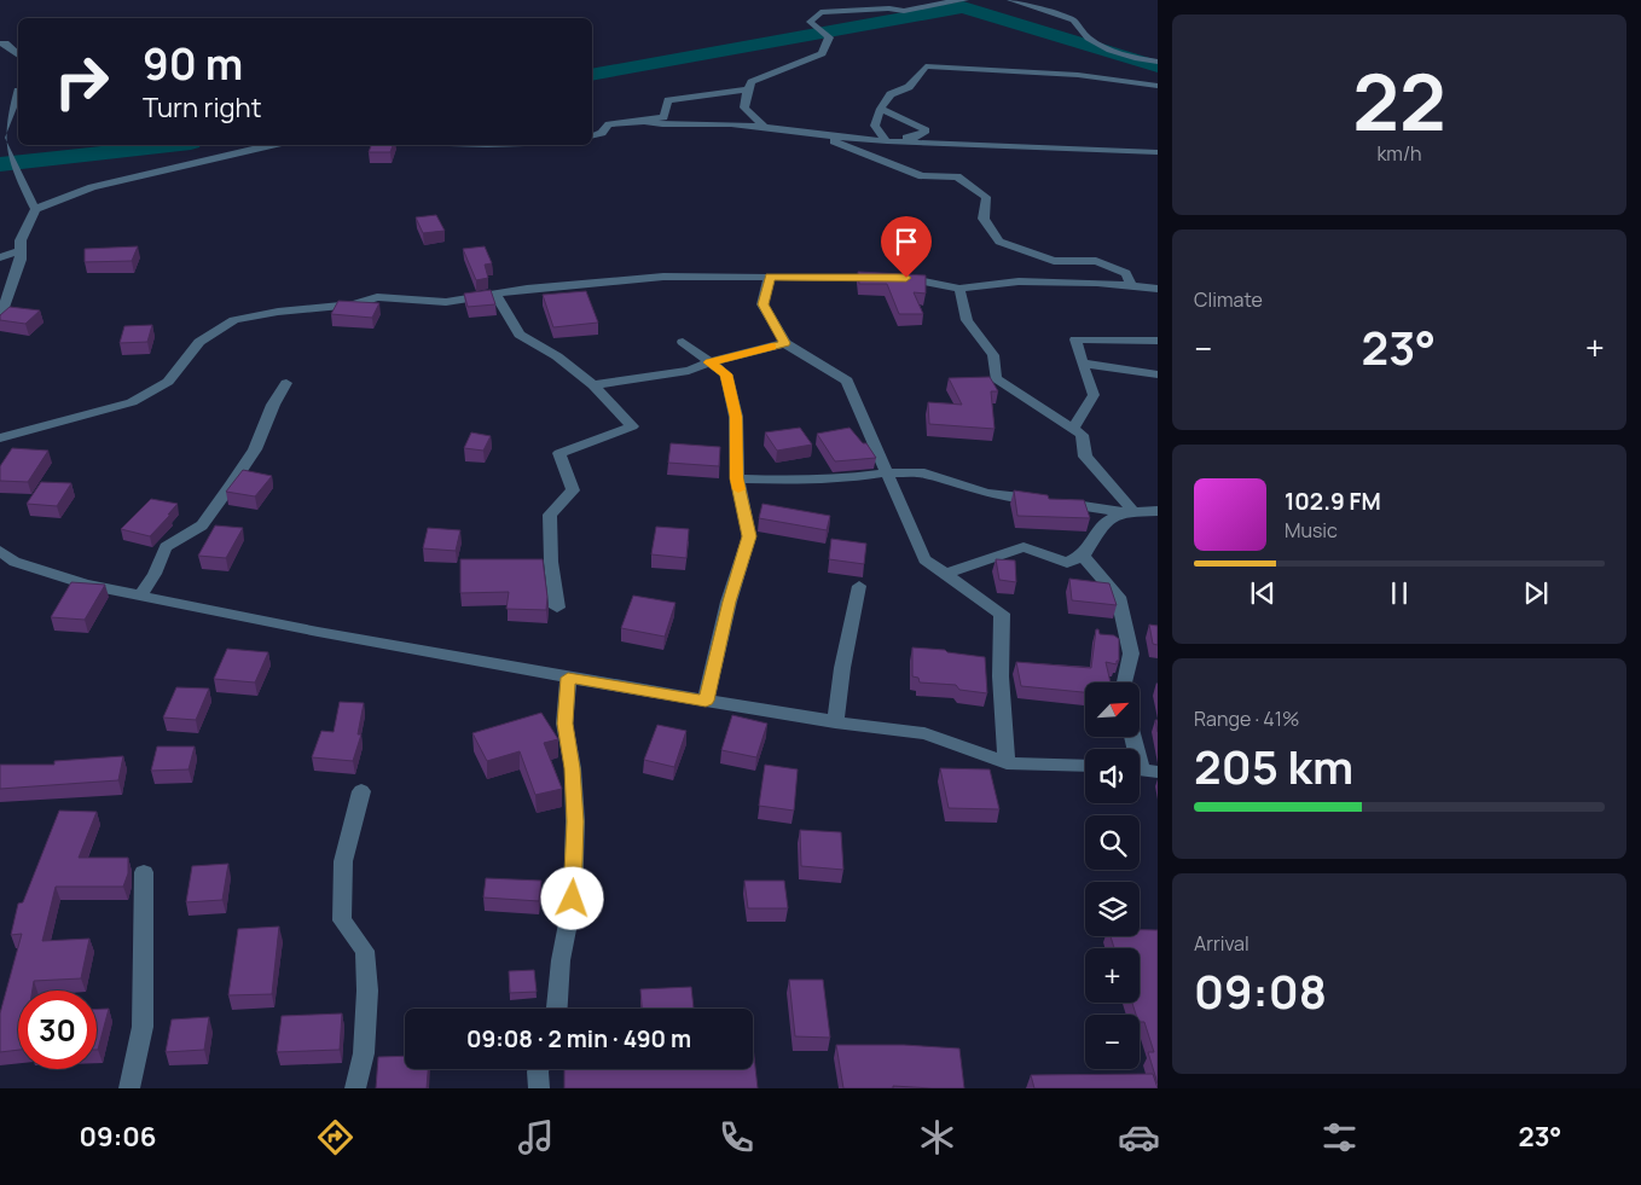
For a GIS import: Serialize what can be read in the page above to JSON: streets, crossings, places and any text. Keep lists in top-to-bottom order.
{
  "north": "top right",
  "page": {
    "tile": [
      ["22", "km/h"],
      "Climate",
      ["Range · 41%", "205 km"],
      ["Arrival", "09:08"]
    ],
    "turn": ["90 m", "Turn right"],
    "heat": ["−", "23°", "+"],
    "song": ["102.9 FM", "Music"],
    "map_buttons": ["+", "−"],
    "limit": "30",
    "trip": "09:08 · 2 min · 490 m",
    "tabs": ["09:06", "23°"]
  }
}
